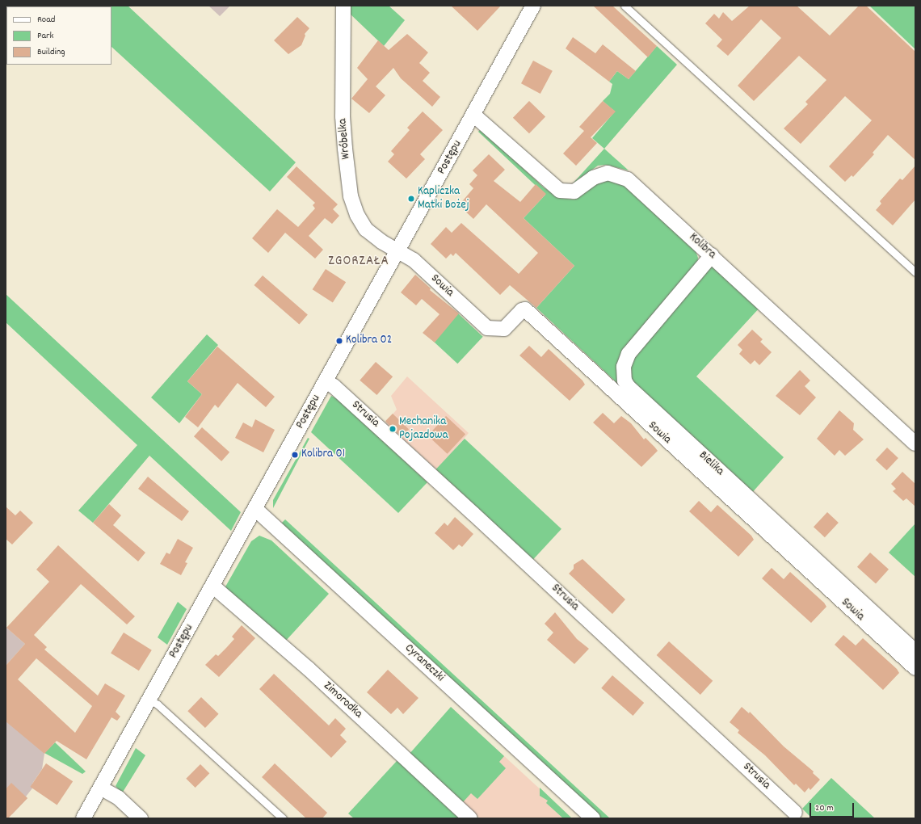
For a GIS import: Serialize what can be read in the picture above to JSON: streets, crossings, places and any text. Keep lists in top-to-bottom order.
{
  "streets": {
    "street": [
      "Wróbelka",
      "Postępu",
      "Kolibra",
      "Sowia",
      "Strusia",
      "Bielika",
      "Cyraneczki",
      "Zimorodka"
    ]
  },
  "crossings": [
    ["Wróbelka", "Postępu"],
    ["Wróbelka", "Sowia"],
    ["Postępu", "Kolibra"],
    ["Postępu", "Sowia"],
    ["Postępu", "Strusia"],
    ["Postępu", "Cyraneczki"],
    ["Postępu", "Zimorodka"],
    ["Kolibra", "Bielika"]
  ],
  "districts": ["ZGORZAŁA"],
  "places": [
    "Kapliczka Matki Bożej",
    "Kolibra 02",
    "Mechanika Pojazdowa",
    "Kolibra 01"
  ],
  "legend": ["Road", "Park", "Building"],
  "scale_bar": "20 m"
}
